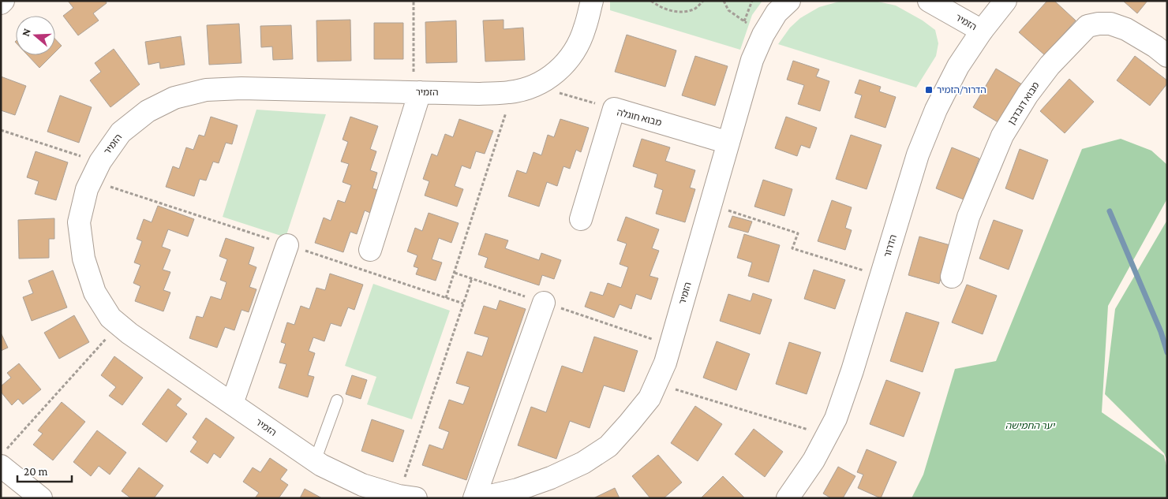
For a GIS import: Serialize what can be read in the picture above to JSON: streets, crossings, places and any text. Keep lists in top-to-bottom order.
{
  "streets": {
    "street": [
      "הזמיר",
      "מבוא דובדבן",
      "מבוא חוגלה",
      "הדרור"
    ]
  },
  "crossings": [
    ["הזמיר", "מבוא חוגלה"],
    ["הזמיר", "הדרור"]
  ],
  "parks": ["יער החמישה"],
  "places": {
    "transit": ["הדרור/הזמיר"]
  },
  "scale_bar": "20 m",
  "north": "left"
}
